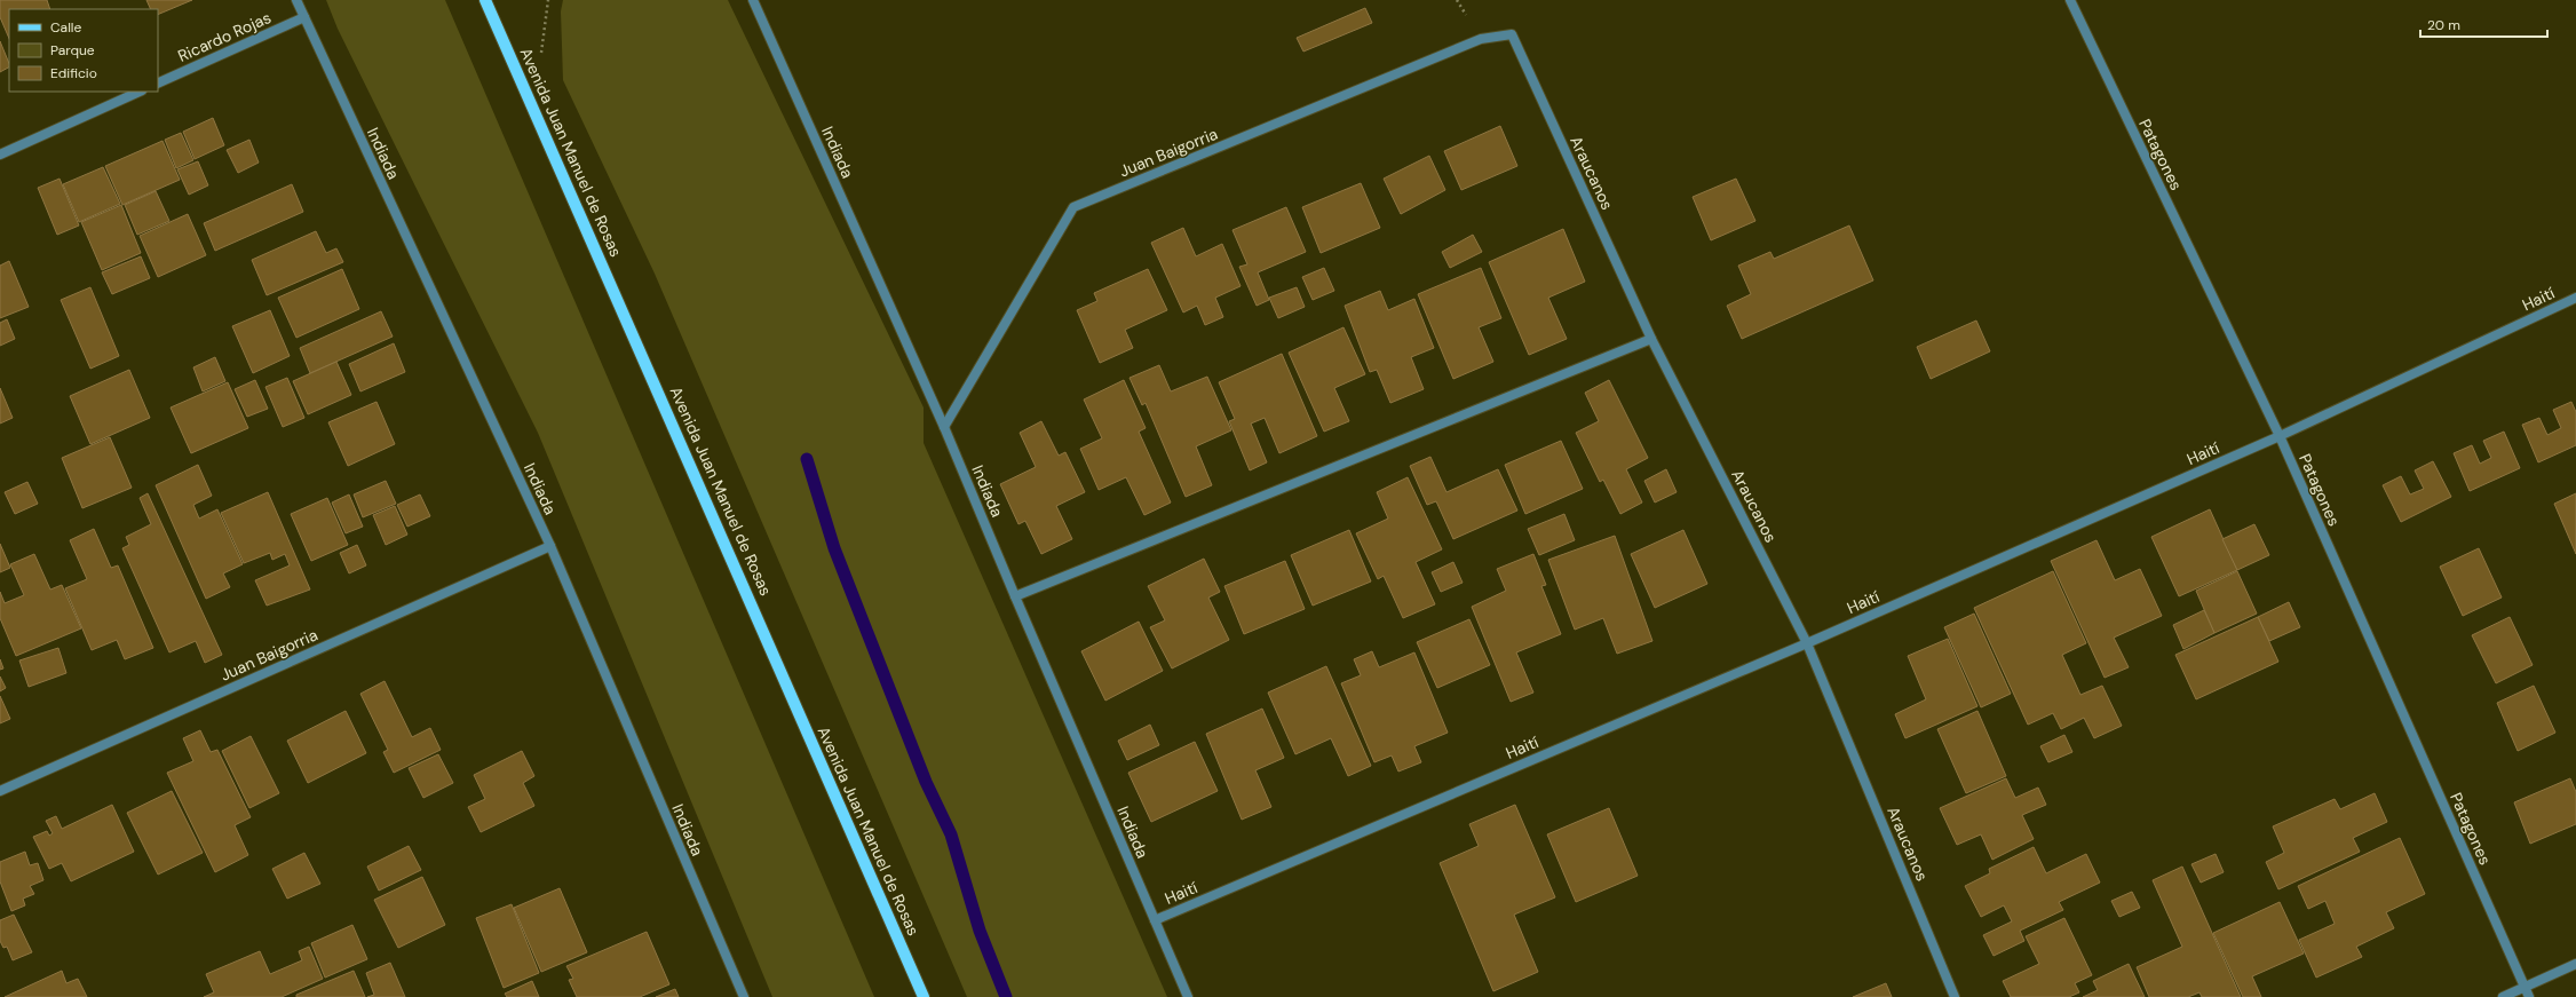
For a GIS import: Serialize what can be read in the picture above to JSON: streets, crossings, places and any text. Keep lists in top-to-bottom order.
{
  "streets": {
    "main road": ["Avenida Juan Manuel de Rosas"],
    "street": [
      "Ricardo Rojas",
      "Indiada",
      "Juan Baigorria",
      "Patagones",
      "Araucanos",
      "Haití"
    ]
  },
  "crossings": [
    ["Ricardo Rojas", "Indiada"],
    ["Indiada", "Juan Baigorria"],
    ["Indiada", "Haití"],
    ["Juan Baigorria", "Araucanos"],
    ["Patagones", "Haití"],
    ["Araucanos", "Haití"]
  ],
  "legend": ["Calle", "Parque", "Edificio"],
  "scale_bar": "20 m"
}
